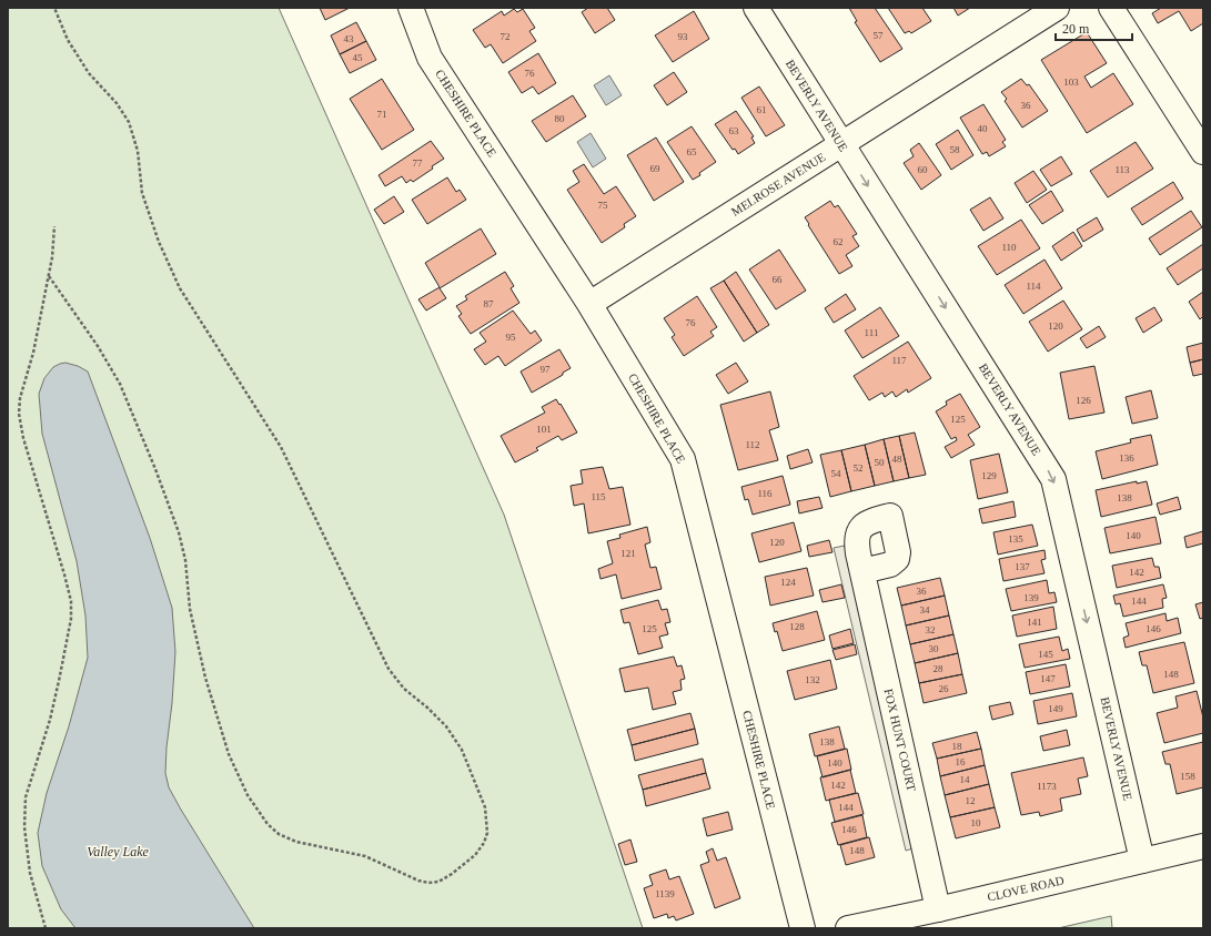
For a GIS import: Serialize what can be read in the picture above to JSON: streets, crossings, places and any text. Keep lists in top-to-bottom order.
{
  "streets": {
    "street": [
      "BEVERLY AVENUE",
      "CHESHIRE PLACE",
      "MELROSE AVENUE",
      "FOX HUNT COURT",
      "CLOVE ROAD"
    ]
  },
  "crossings": [
    ["BEVERLY AVENUE", "MELROSE AVENUE"],
    ["BEVERLY AVENUE", "CLOVE ROAD"],
    ["CHESHIRE PLACE", "MELROSE AVENUE"],
    ["FOX HUNT COURT", "CLOVE ROAD"]
  ],
  "one_way": ["BEVERLY AVENUE"],
  "water": ["Valley Lake"],
  "house_numbers": [
    "57",
    "72",
    "93",
    "43",
    "45",
    "76",
    "103",
    "36",
    "61",
    "71",
    "80",
    "40",
    "63",
    "58",
    "65",
    "77",
    "69",
    "60",
    "113",
    "75",
    "62",
    "110",
    "66",
    "114",
    "87",
    "76",
    "120",
    "111",
    "95",
    "117",
    "97",
    "126",
    "125",
    "101",
    "112",
    "136",
    "48",
    "50",
    "52",
    "54",
    "129",
    "116",
    "115",
    "138",
    "140",
    "135",
    "120",
    "121",
    "137",
    "142",
    "124",
    "36",
    "139",
    "144",
    "34",
    "141",
    "128",
    "125",
    "146",
    "32",
    "30",
    "145",
    "28",
    "148",
    "147",
    "132",
    "26",
    "149",
    "138",
    "18",
    "16",
    "140",
    "158",
    "14",
    "142",
    "1173",
    "12",
    "144",
    "10",
    "146",
    "148",
    "1139"
  ],
  "scale_bar": "20 m"
}
